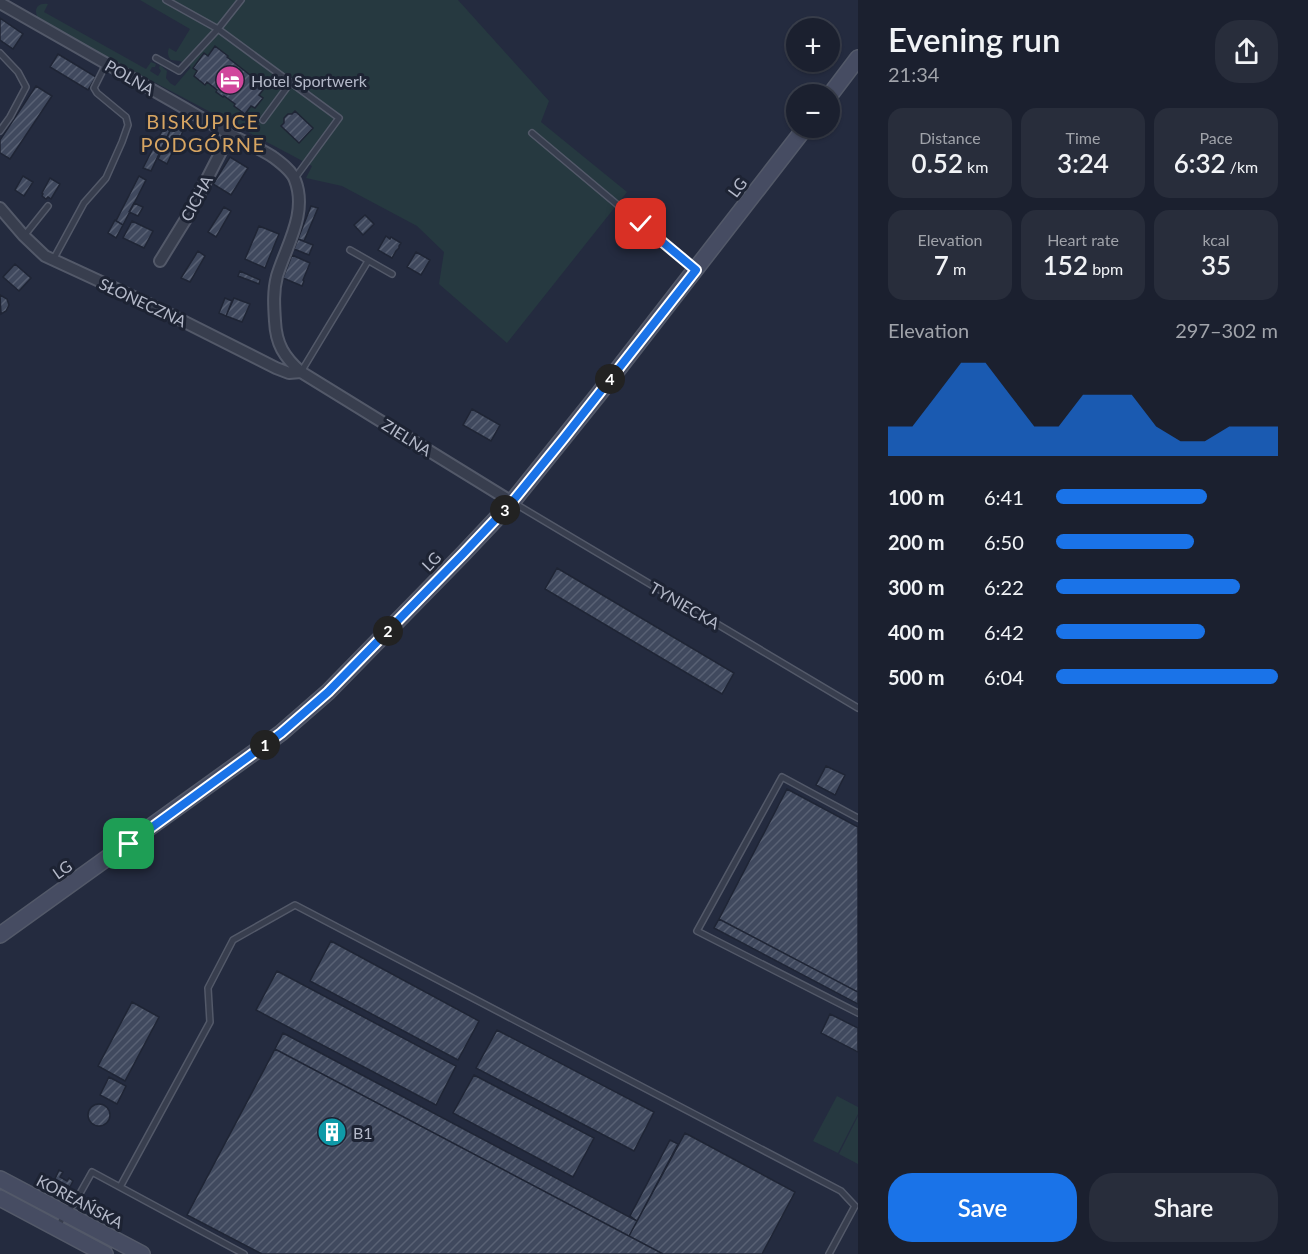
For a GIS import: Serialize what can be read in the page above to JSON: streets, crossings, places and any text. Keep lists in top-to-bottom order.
{
  "streets": {
    "main road": ["LG", "KOREAŃSKA"],
    "street": [
      "POLNA",
      "CICHA",
      "SŁONECZNA",
      "ZIELNA"
    ],
    "lane": ["TYNIECKA"]
  },
  "crossings": [
    ["POLNA", "CICHA"],
    ["LG", "ZIELNA"],
    ["LG", "TYNIECKA"],
    ["SŁONECZNA", "ZIELNA"],
    ["ZIELNA", "TYNIECKA"]
  ],
  "districts": ["BISKUPICE PODGÓRNE"],
  "places": {
    "hotel": ["Hotel Sportwerk"],
    "building": ["B1"]
  },
  "page": {
    "heading": ["Evening run", "21:34"],
    "map_buttons": ["+", "−"],
    "stats": [
      ["Distance", "0.52 km"],
      ["Time", "3:24"],
      ["Pace", "6:32 /km"],
      ["Elevation", "7 m"],
      ["Heart rate", "152 bpm"],
      ["kcal", "35"]
    ],
    "chart": ["Elevation", "297–302 m"],
    "pins": [
      "4",
      "3",
      "2",
      "1"
    ],
    "list": [
      {
        "name": "100 m",
        "note": "6:41"
      },
      {
        "name": "200 m",
        "note": "6:50"
      },
      {
        "name": "300 m",
        "note": "6:22"
      },
      {
        "name": "400 m",
        "note": "6:42"
      },
      {
        "name": "500 m",
        "note": "6:04"
      }
    ],
    "buttons": ["Save", "Share"]
  }
}
